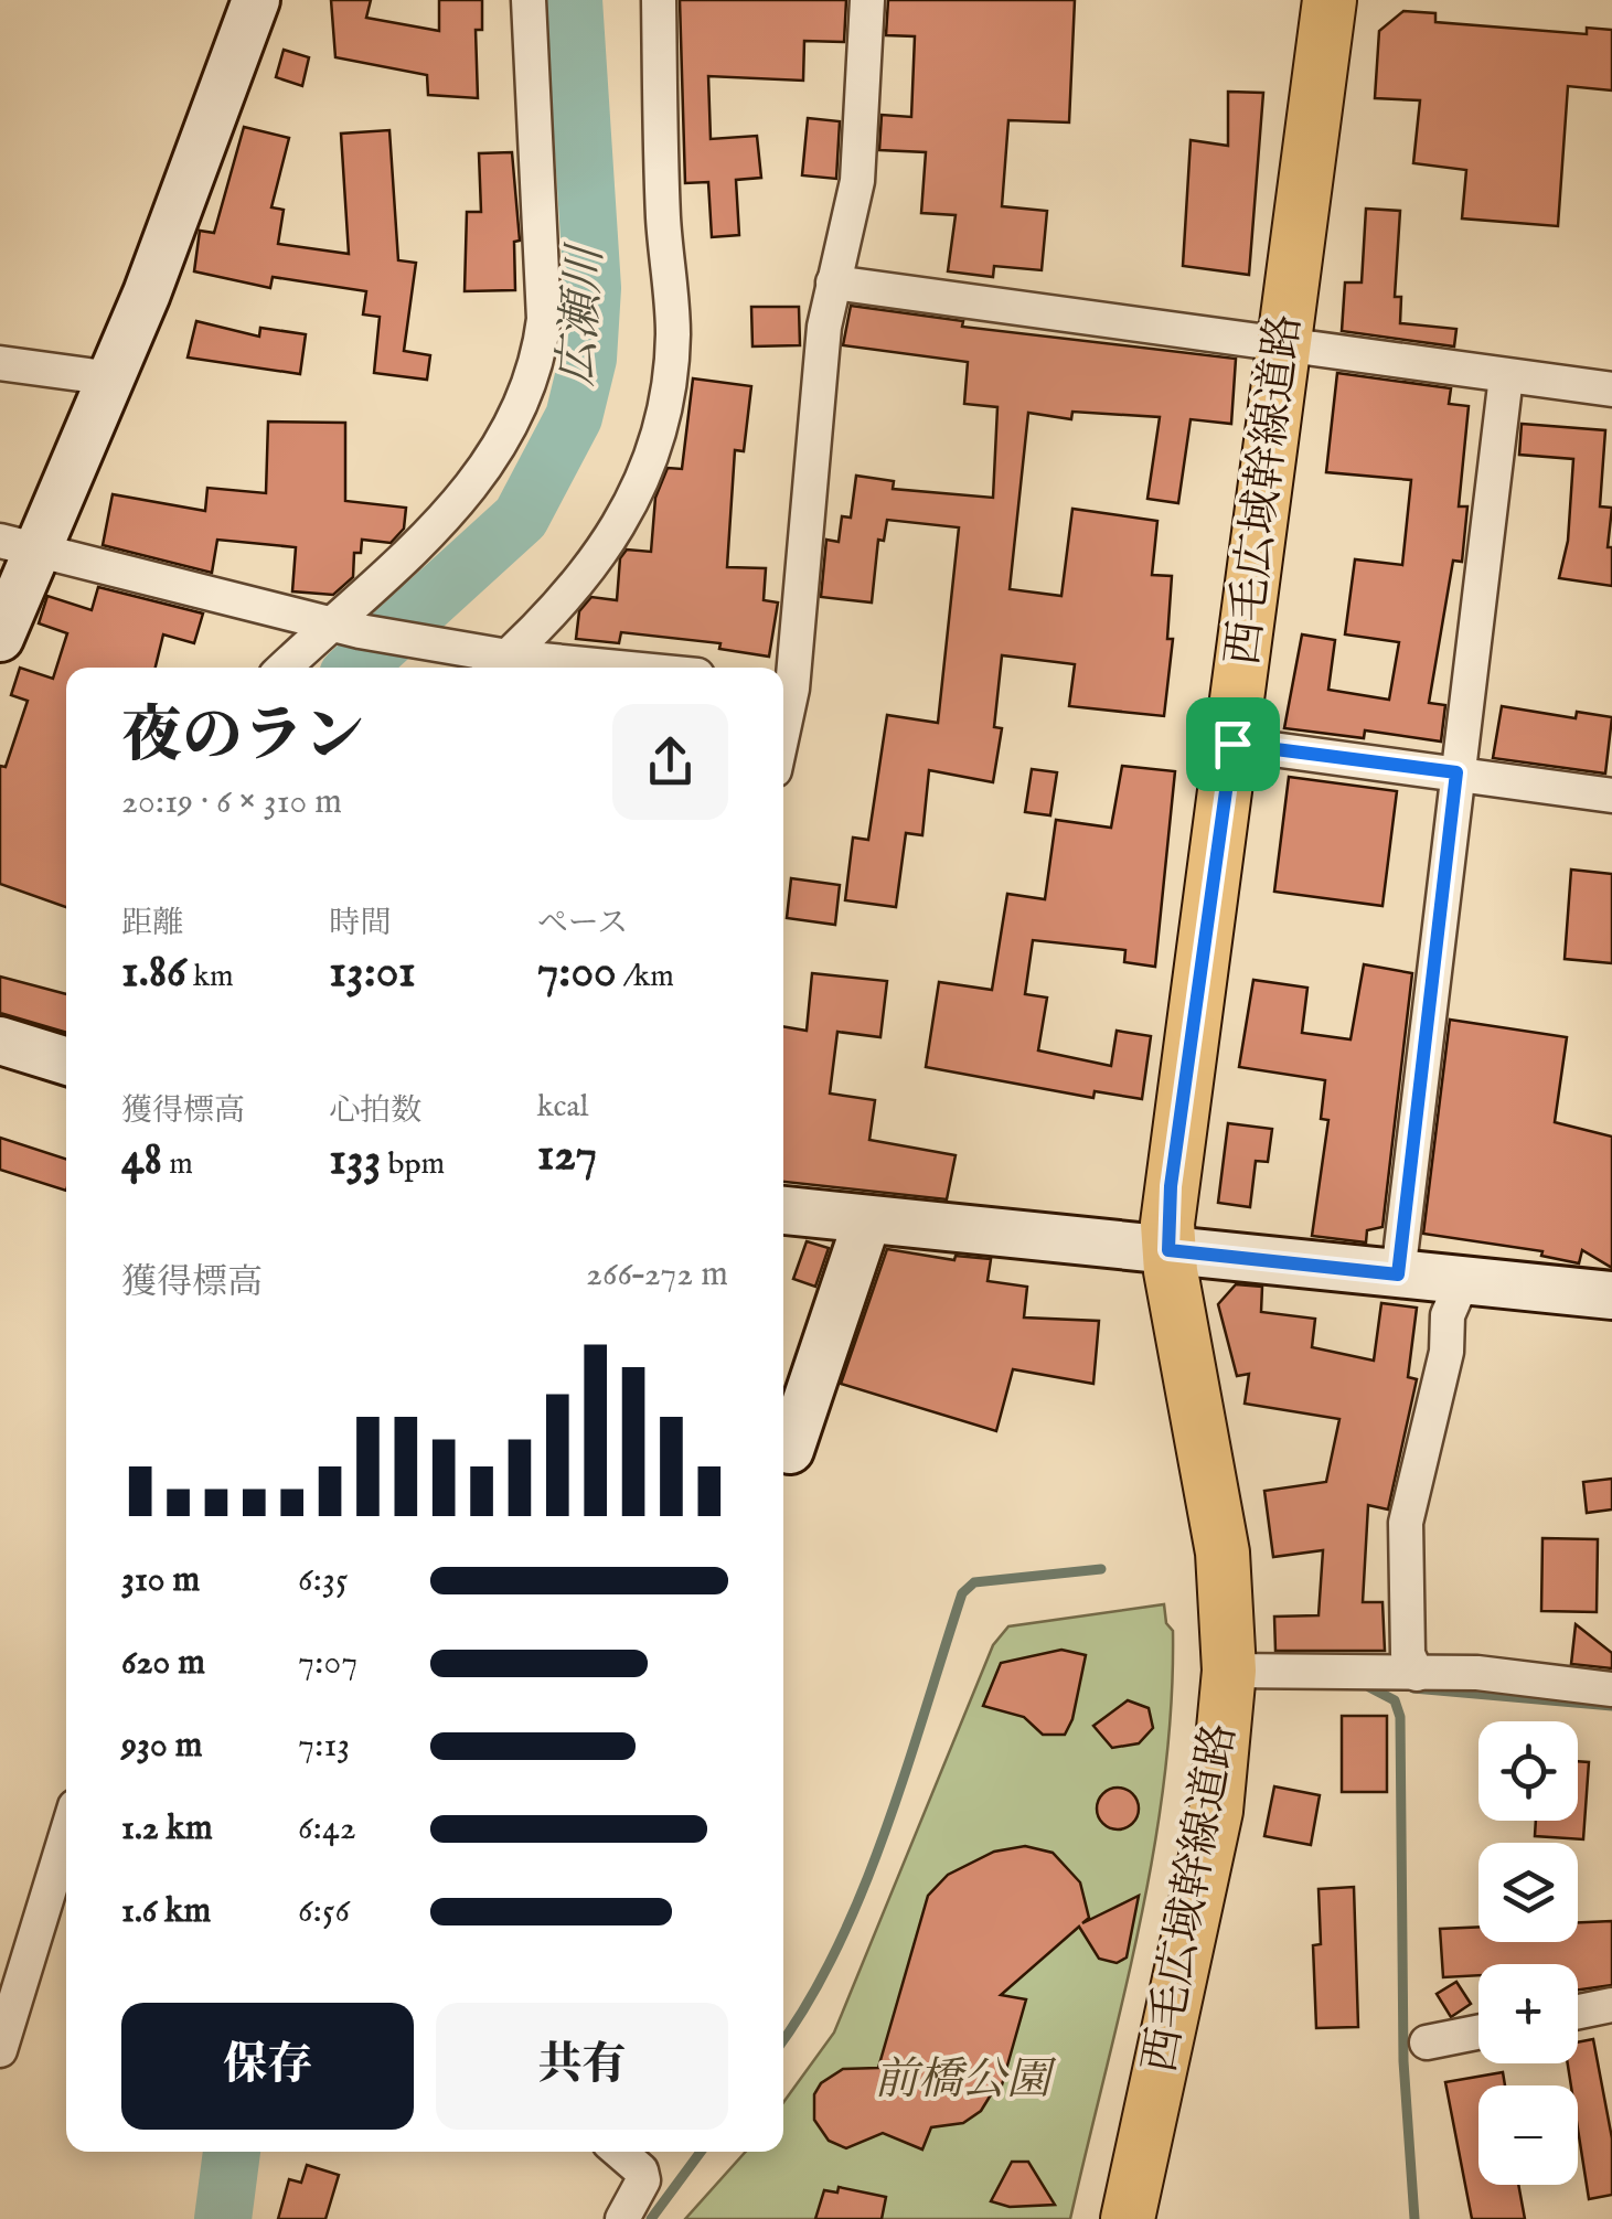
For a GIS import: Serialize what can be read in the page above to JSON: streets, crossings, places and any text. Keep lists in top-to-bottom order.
{
  "streets": {
    "main road": ["西毛広域幹線道路"]
  },
  "water": ["広瀬川"],
  "parks": ["前橋公園"],
  "page": {
    "heading": ["夜のラン", "20:19 · 6 × 310 m"],
    "stats": [
      ["距離", "1.86 km"],
      ["時間", "13:01"],
      ["ペース", "7:00 /km"],
      ["獲得標高", "48 m"],
      ["心拍数", "133 bpm"],
      ["kcal", "127"]
    ],
    "chart": ["獲得標高", "266–272 m"],
    "list": [
      {
        "name": "310 m",
        "note": "6:35"
      },
      {
        "name": "620 m",
        "note": "7:07"
      },
      {
        "name": "930 m",
        "note": "7:13"
      },
      {
        "name": "1.2 km",
        "note": "6:42"
      },
      {
        "name": "1.6 km",
        "note": "6:56"
      }
    ],
    "map_buttons": ["+", "−"],
    "buttons": ["保存", "共有"]
  }
}
